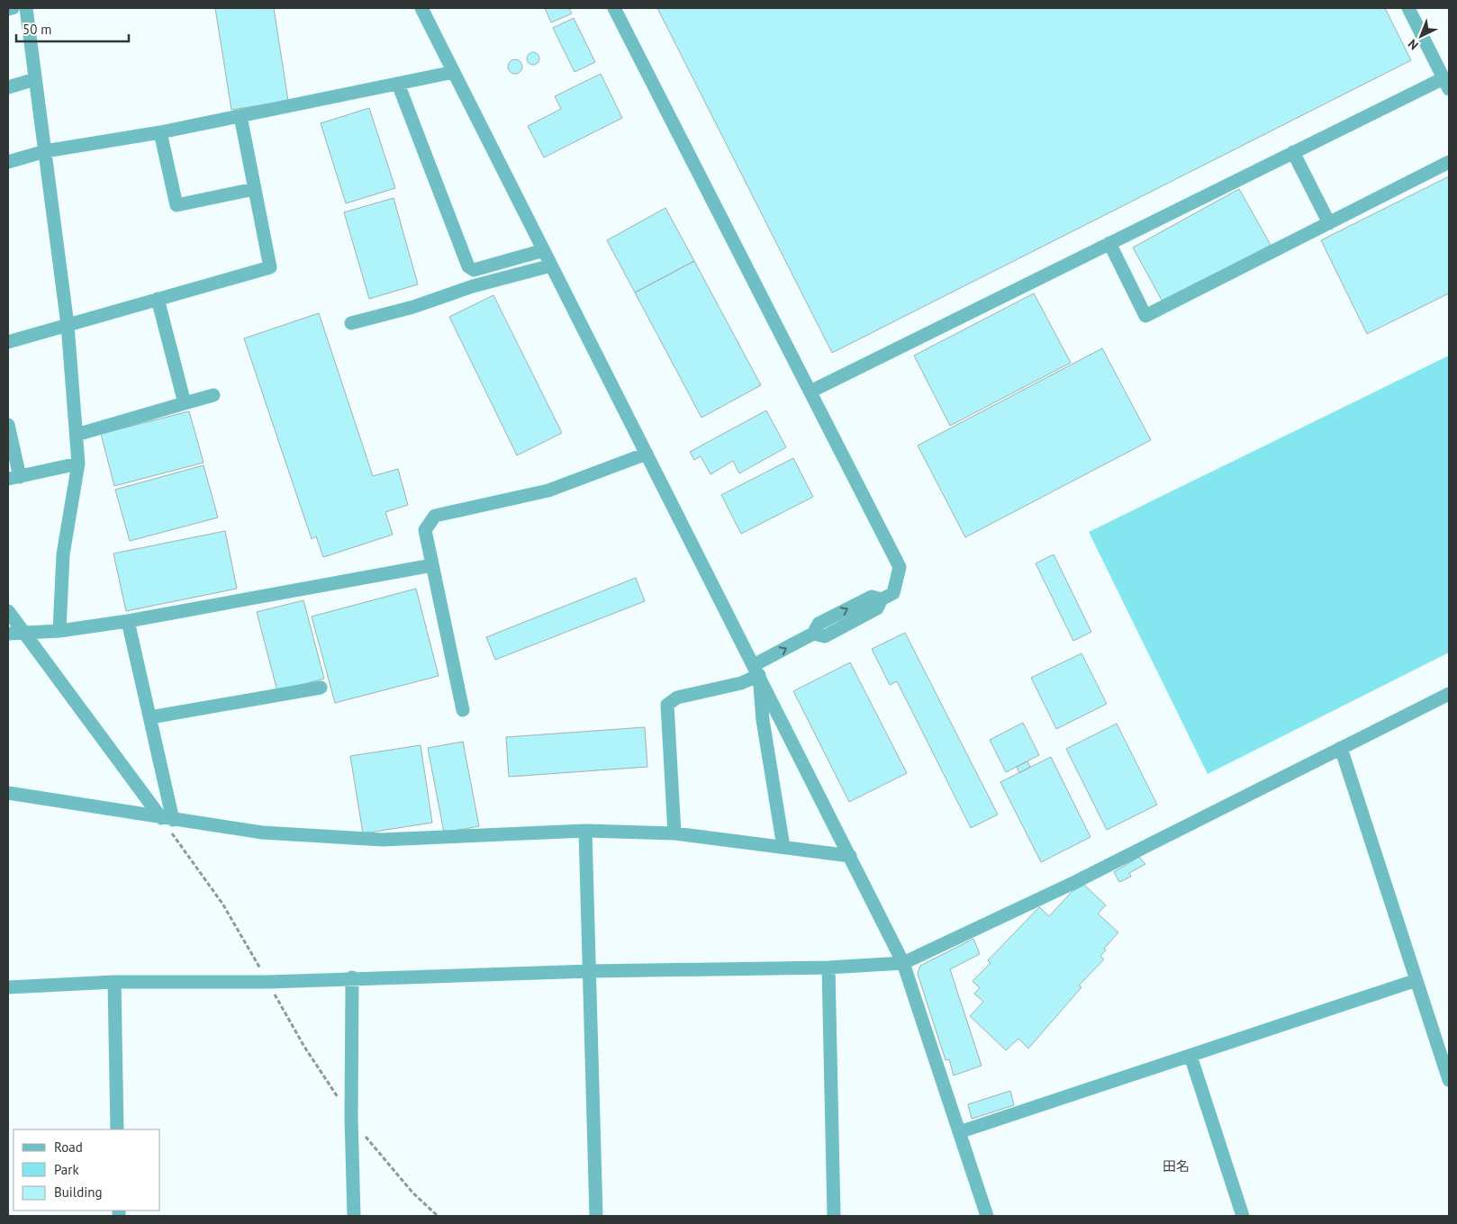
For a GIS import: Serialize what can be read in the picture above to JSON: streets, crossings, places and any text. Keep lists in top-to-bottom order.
{
  "districts": ["田名"],
  "legend": ["Road", "Park", "Building"],
  "scale_bar": "50 m",
  "north": "bottom left"
}
